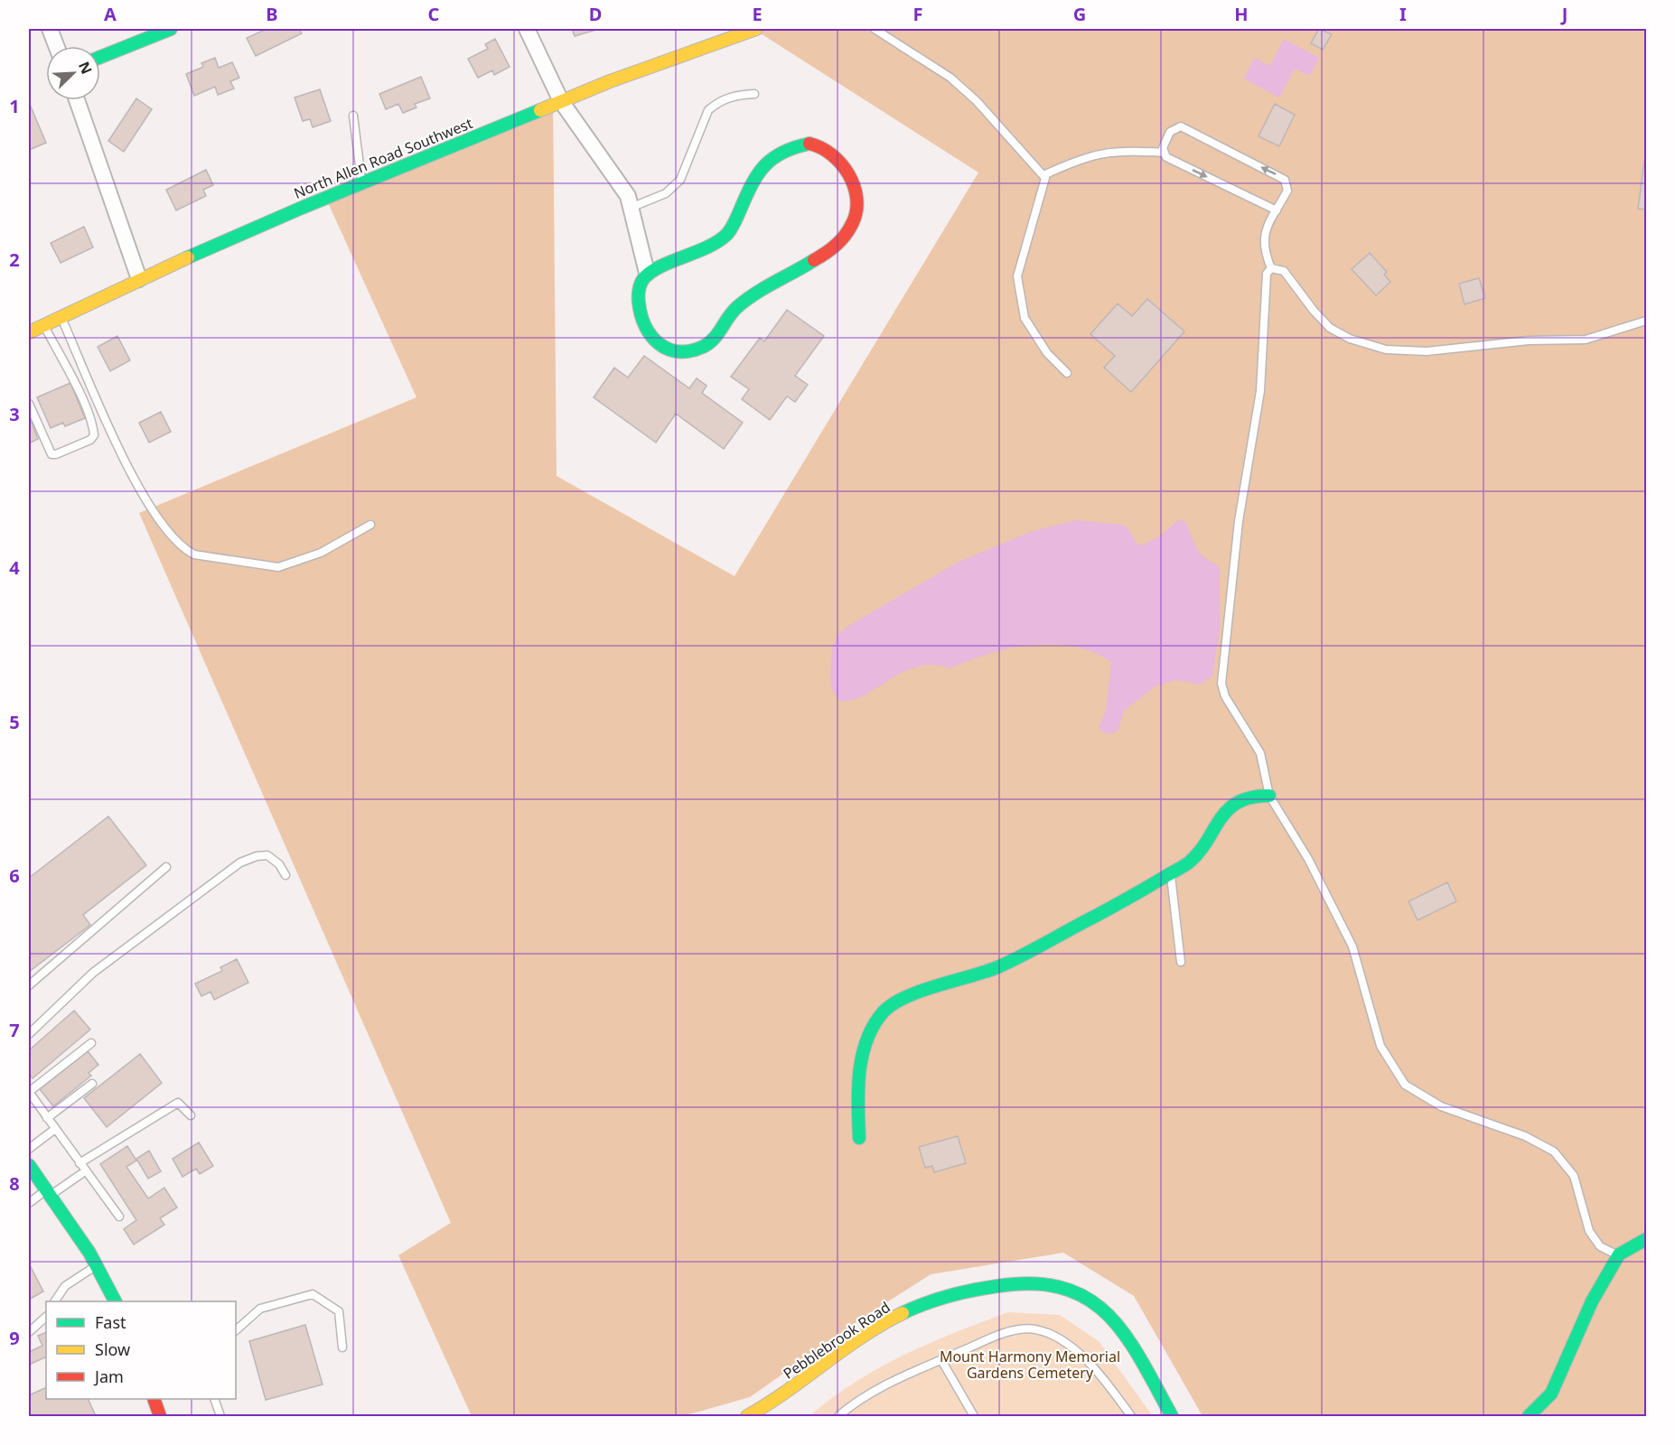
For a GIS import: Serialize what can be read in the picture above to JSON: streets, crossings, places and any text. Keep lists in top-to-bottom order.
{
  "streets": {
    "street": ["North Allen Road Southwest", "Pebblebrook Road"]
  },
  "parks": ["Mount Harmony Memorial Gardens Cemetery"],
  "legend": ["Fast", "Slow", "Jam"],
  "north": "top right",
  "grid": {
    "columns": [
      "A",
      "B",
      "C",
      "D",
      "E",
      "F",
      "G",
      "H",
      "I",
      "J"
    ],
    "rows": [
      "1",
      "2",
      "3",
      "4",
      "5",
      "6",
      "7",
      "8",
      "9"
    ]
  }
}
